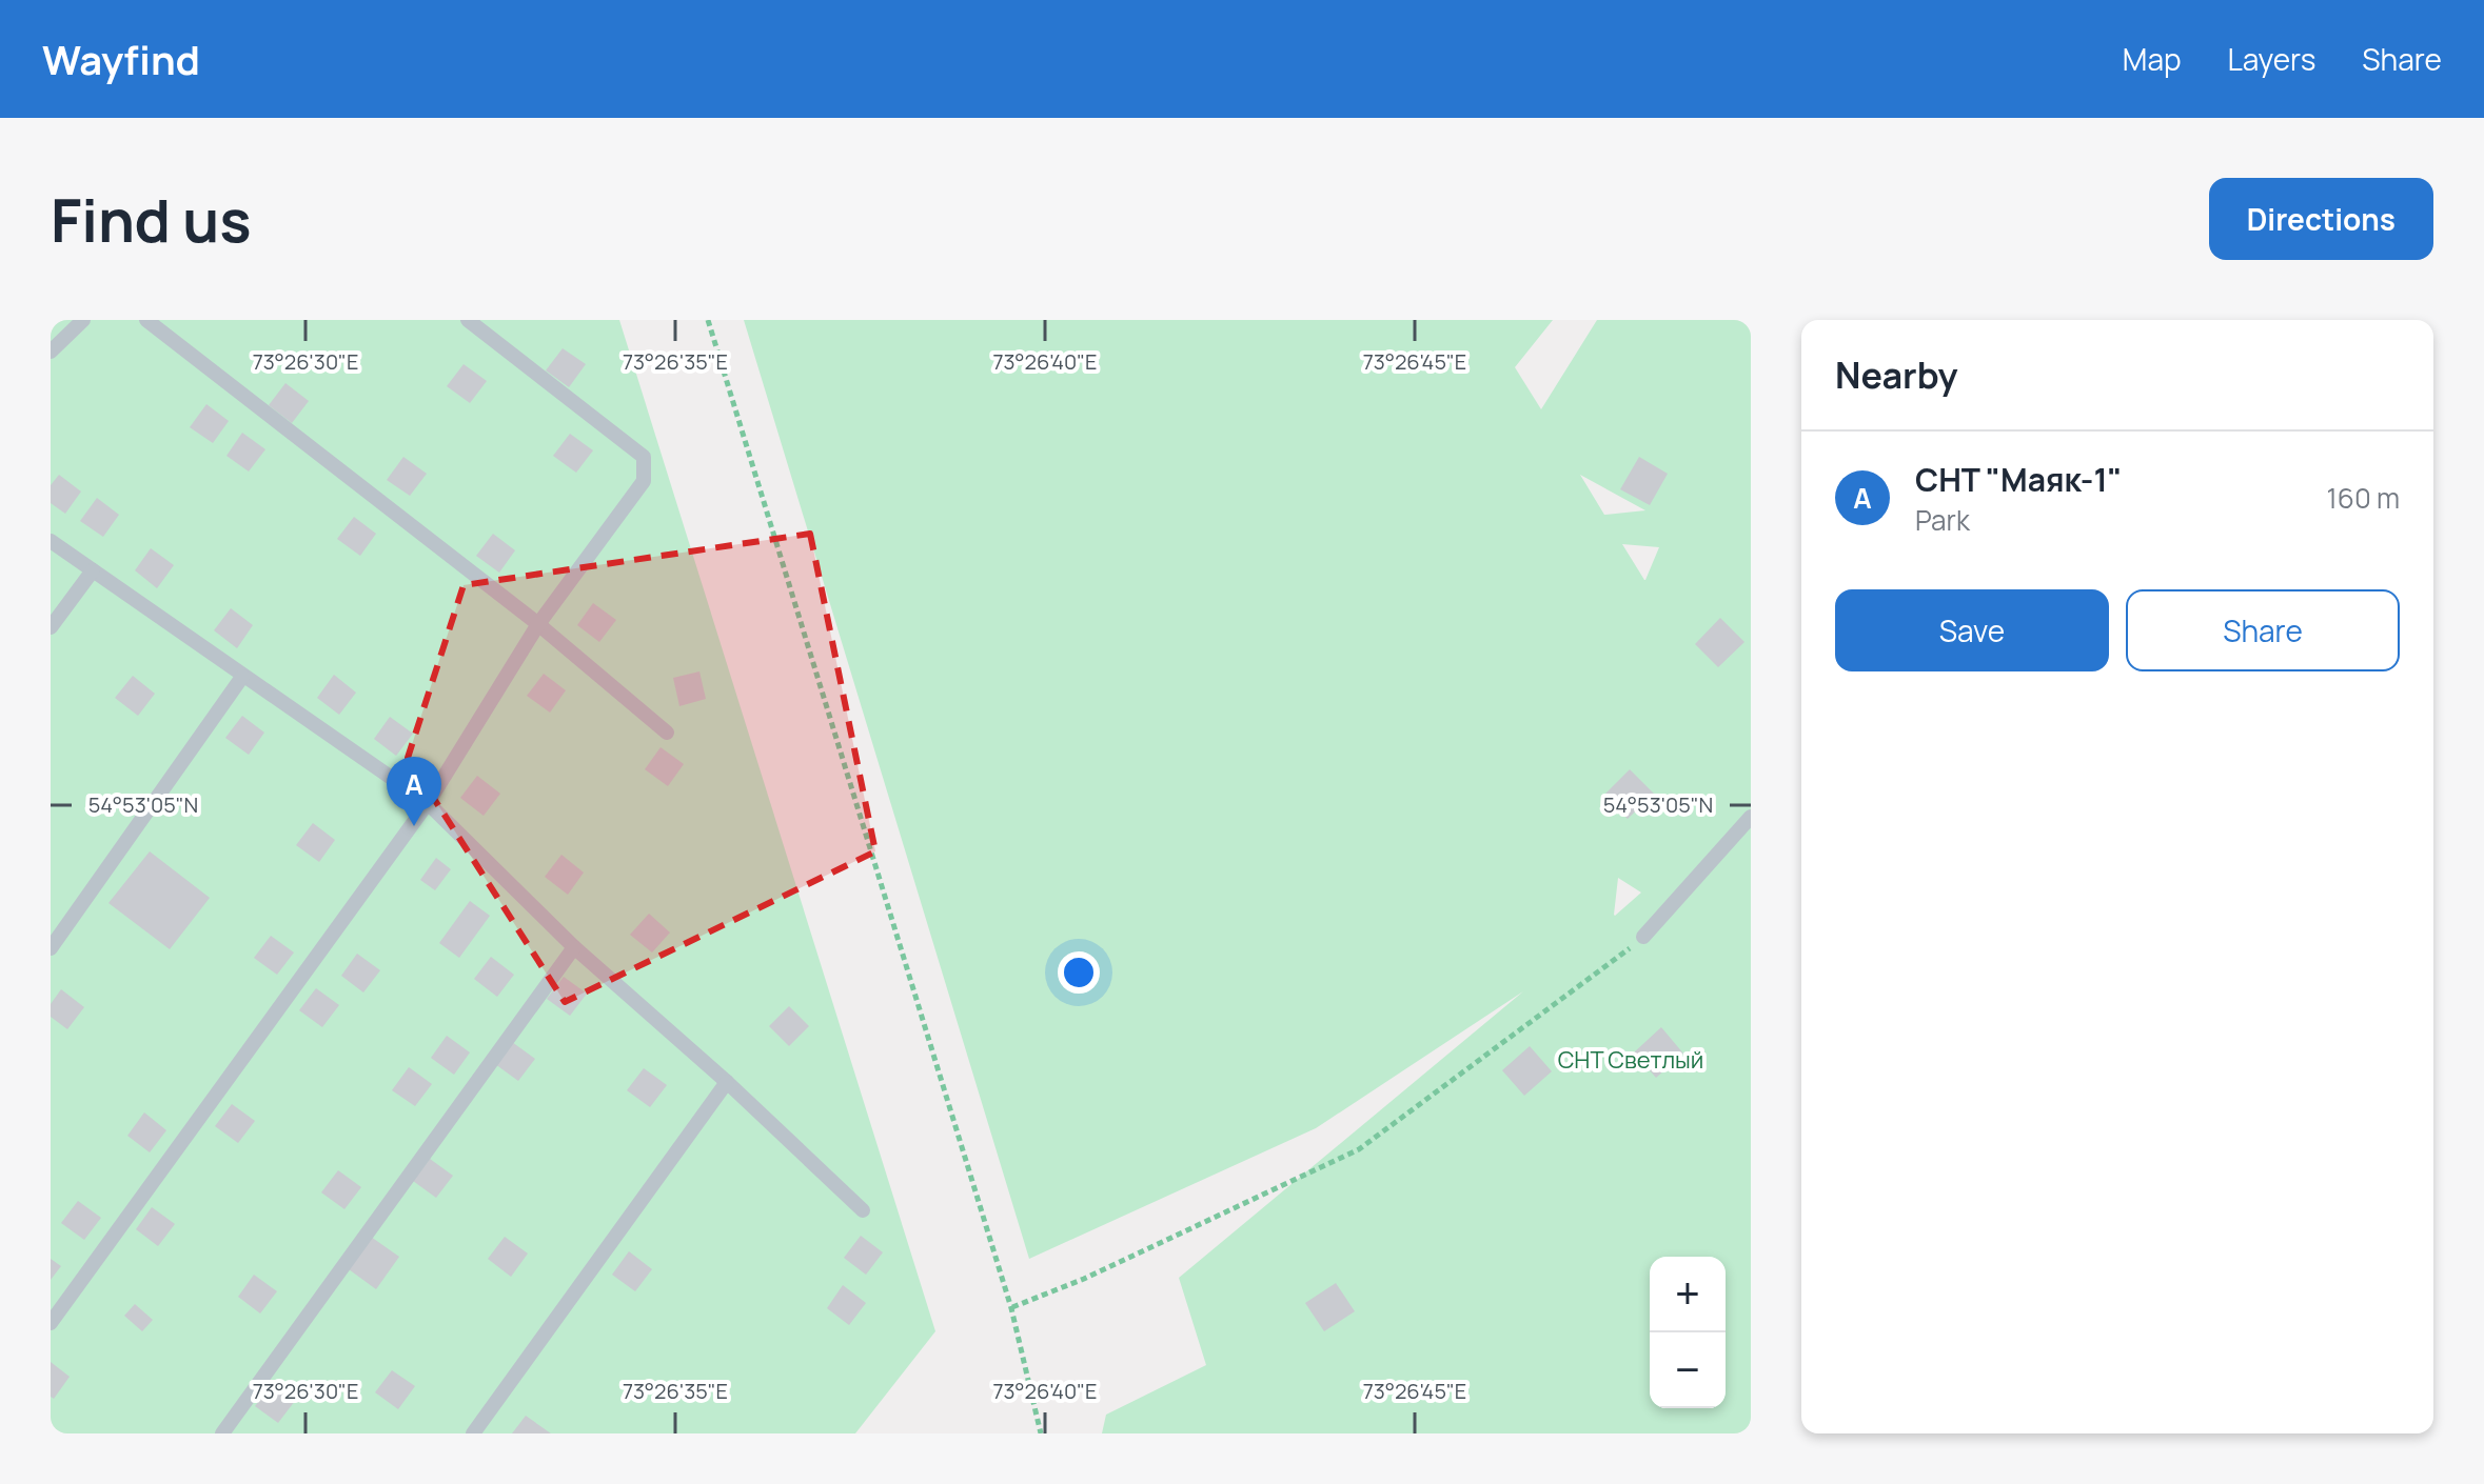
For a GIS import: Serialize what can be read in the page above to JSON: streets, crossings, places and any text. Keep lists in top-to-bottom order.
{
  "parks": ["СНТ Светлый"],
  "page": {
    "header": "Wayfind",
    "nav": ["Map", "Layers", "Share"],
    "buttons": [
      "Directions",
      ["Save", "Share"]
    ],
    "title": "Find us",
    "heading": "Nearby",
    "list": [
      {
        "mark": "A",
        "name": "СНТ \"Маяк-1\"",
        "note": "Park",
        "value": "160 m"
      }
    ],
    "pins": "A",
    "map_buttons": ["+", "−"]
  },
  "coordinates": [
    "73°26'30\"E",
    "73°26'35\"E",
    "73°26'40\"E",
    "73°26'45\"E",
    "54°53'05\"N"
  ]
}
